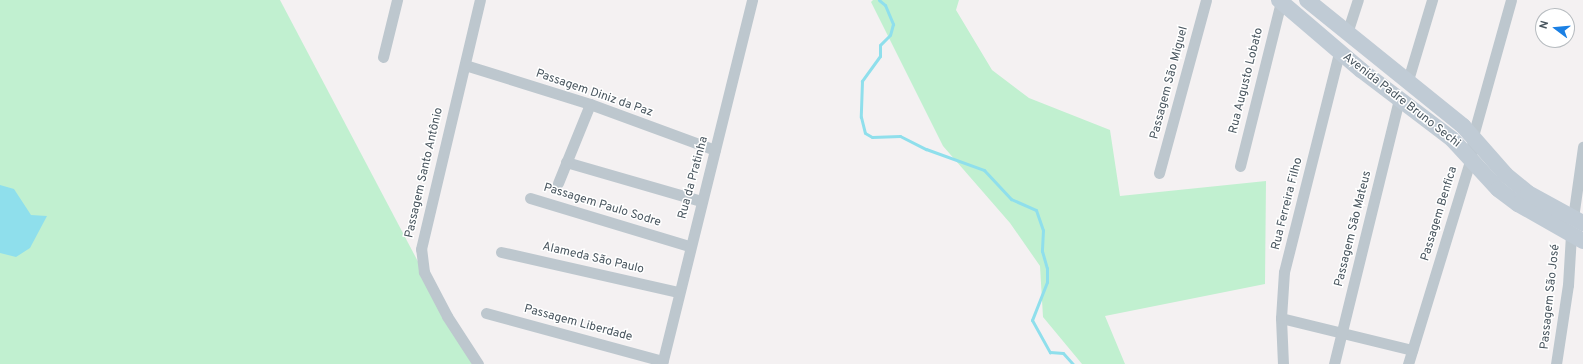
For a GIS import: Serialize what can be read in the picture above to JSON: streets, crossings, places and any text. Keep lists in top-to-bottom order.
{
  "streets": {
    "main road": ["Avenida Padre Bruno Sechi"],
    "street": [
      "Rua Augusto Lobato",
      "Passagem São Miguel",
      "Passagem Diniz da Paz",
      "Passagem Santo Antônio",
      "Rua da Pratinha",
      "Rua Ferreira Filho",
      "Passagem Paulo Sodre",
      "Passagem Benfica",
      "Passagem São Mateus",
      "Alameda São Paulo",
      "Passagem São José",
      "Passagem Liberdade"
    ]
  },
  "crossings": [
    ["Rua Augusto Lobato", "Avenida Padre Bruno Sechi"],
    ["Passagem Diniz da Paz", "Passagem Santo Antônio"],
    ["Passagem Diniz da Paz", "Rua da Pratinha"],
    ["Avenida Padre Bruno Sechi", "Rua Ferreira Filho"],
    ["Avenida Padre Bruno Sechi", "Passagem Benfica"],
    ["Avenida Padre Bruno Sechi", "Passagem São Mateus"],
    ["Avenida Padre Bruno Sechi", "Passagem São José"],
    ["Rua da Pratinha", "Passagem Paulo Sodre"],
    ["Rua da Pratinha", "Alameda São Paulo"],
    ["Rua da Pratinha", "Passagem Liberdade"]
  ],
  "north": "left"
}
